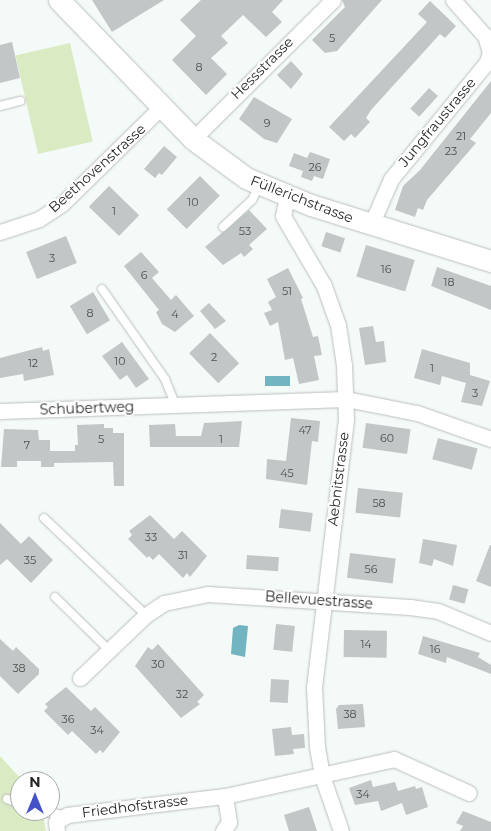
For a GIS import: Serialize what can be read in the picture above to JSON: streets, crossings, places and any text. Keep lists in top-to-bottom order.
{
  "streets": {
    "street": [
      "Hessstrasse",
      "Jungfraustrasse",
      "Beethovenstrasse",
      "Füllerichstrasse",
      "Schubertweg",
      "Aebnitstrasse",
      "Bellevuestrasse",
      "Friedhofstrasse"
    ]
  },
  "crossings": [
    ["Hessstrasse", "Füllerichstrasse"],
    ["Jungfraustrasse", "Füllerichstrasse"],
    ["Beethovenstrasse", "Füllerichstrasse"],
    ["Füllerichstrasse", "Aebnitstrasse"],
    ["Schubertweg", "Aebnitstrasse"],
    ["Aebnitstrasse", "Bellevuestrasse"],
    ["Aebnitstrasse", "Friedhofstrasse"]
  ],
  "house_numbers": [
    "5",
    "8",
    "9",
    "21",
    "23",
    "26",
    "10",
    "1",
    "53",
    "3",
    "16",
    "6",
    "18",
    "51",
    "8",
    "4",
    "2",
    "10",
    "12",
    "1",
    "3",
    "47",
    "60",
    "5",
    "1",
    "7",
    "45",
    "58",
    "33",
    "31",
    "35",
    "56",
    "14",
    "16",
    "30",
    "38",
    "32",
    "38",
    "36",
    "34",
    "34"
  ],
  "north": "top"
}
